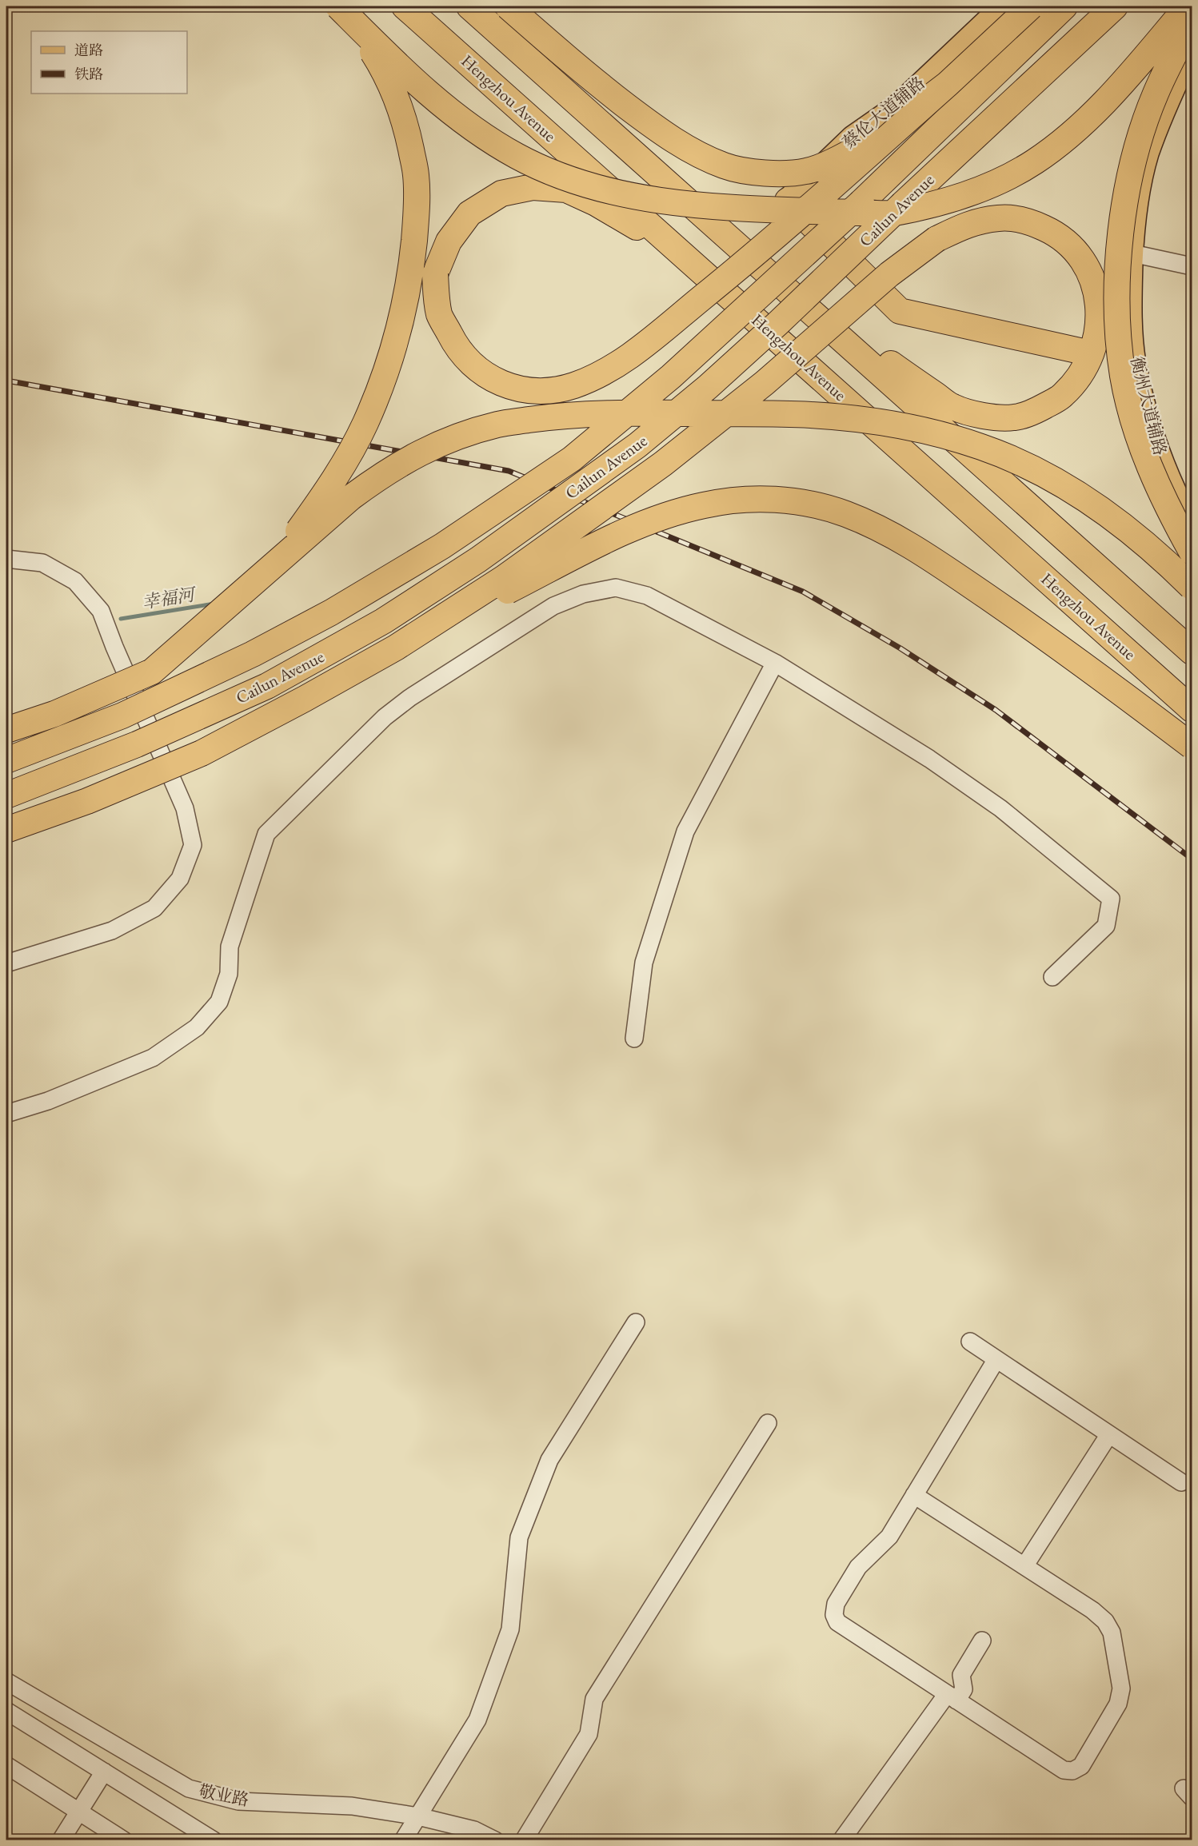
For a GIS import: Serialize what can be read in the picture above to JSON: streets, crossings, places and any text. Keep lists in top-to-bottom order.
{
  "streets": {
    "highway": ["Hengzhou Avenue", "Cailun Avenue"],
    "main road": ["蔡伦大道辅路", "衡州大道辅路"],
    "street": ["敬业路"]
  },
  "water": ["幸福河"],
  "legend": ["道路", "铁路"]
}
